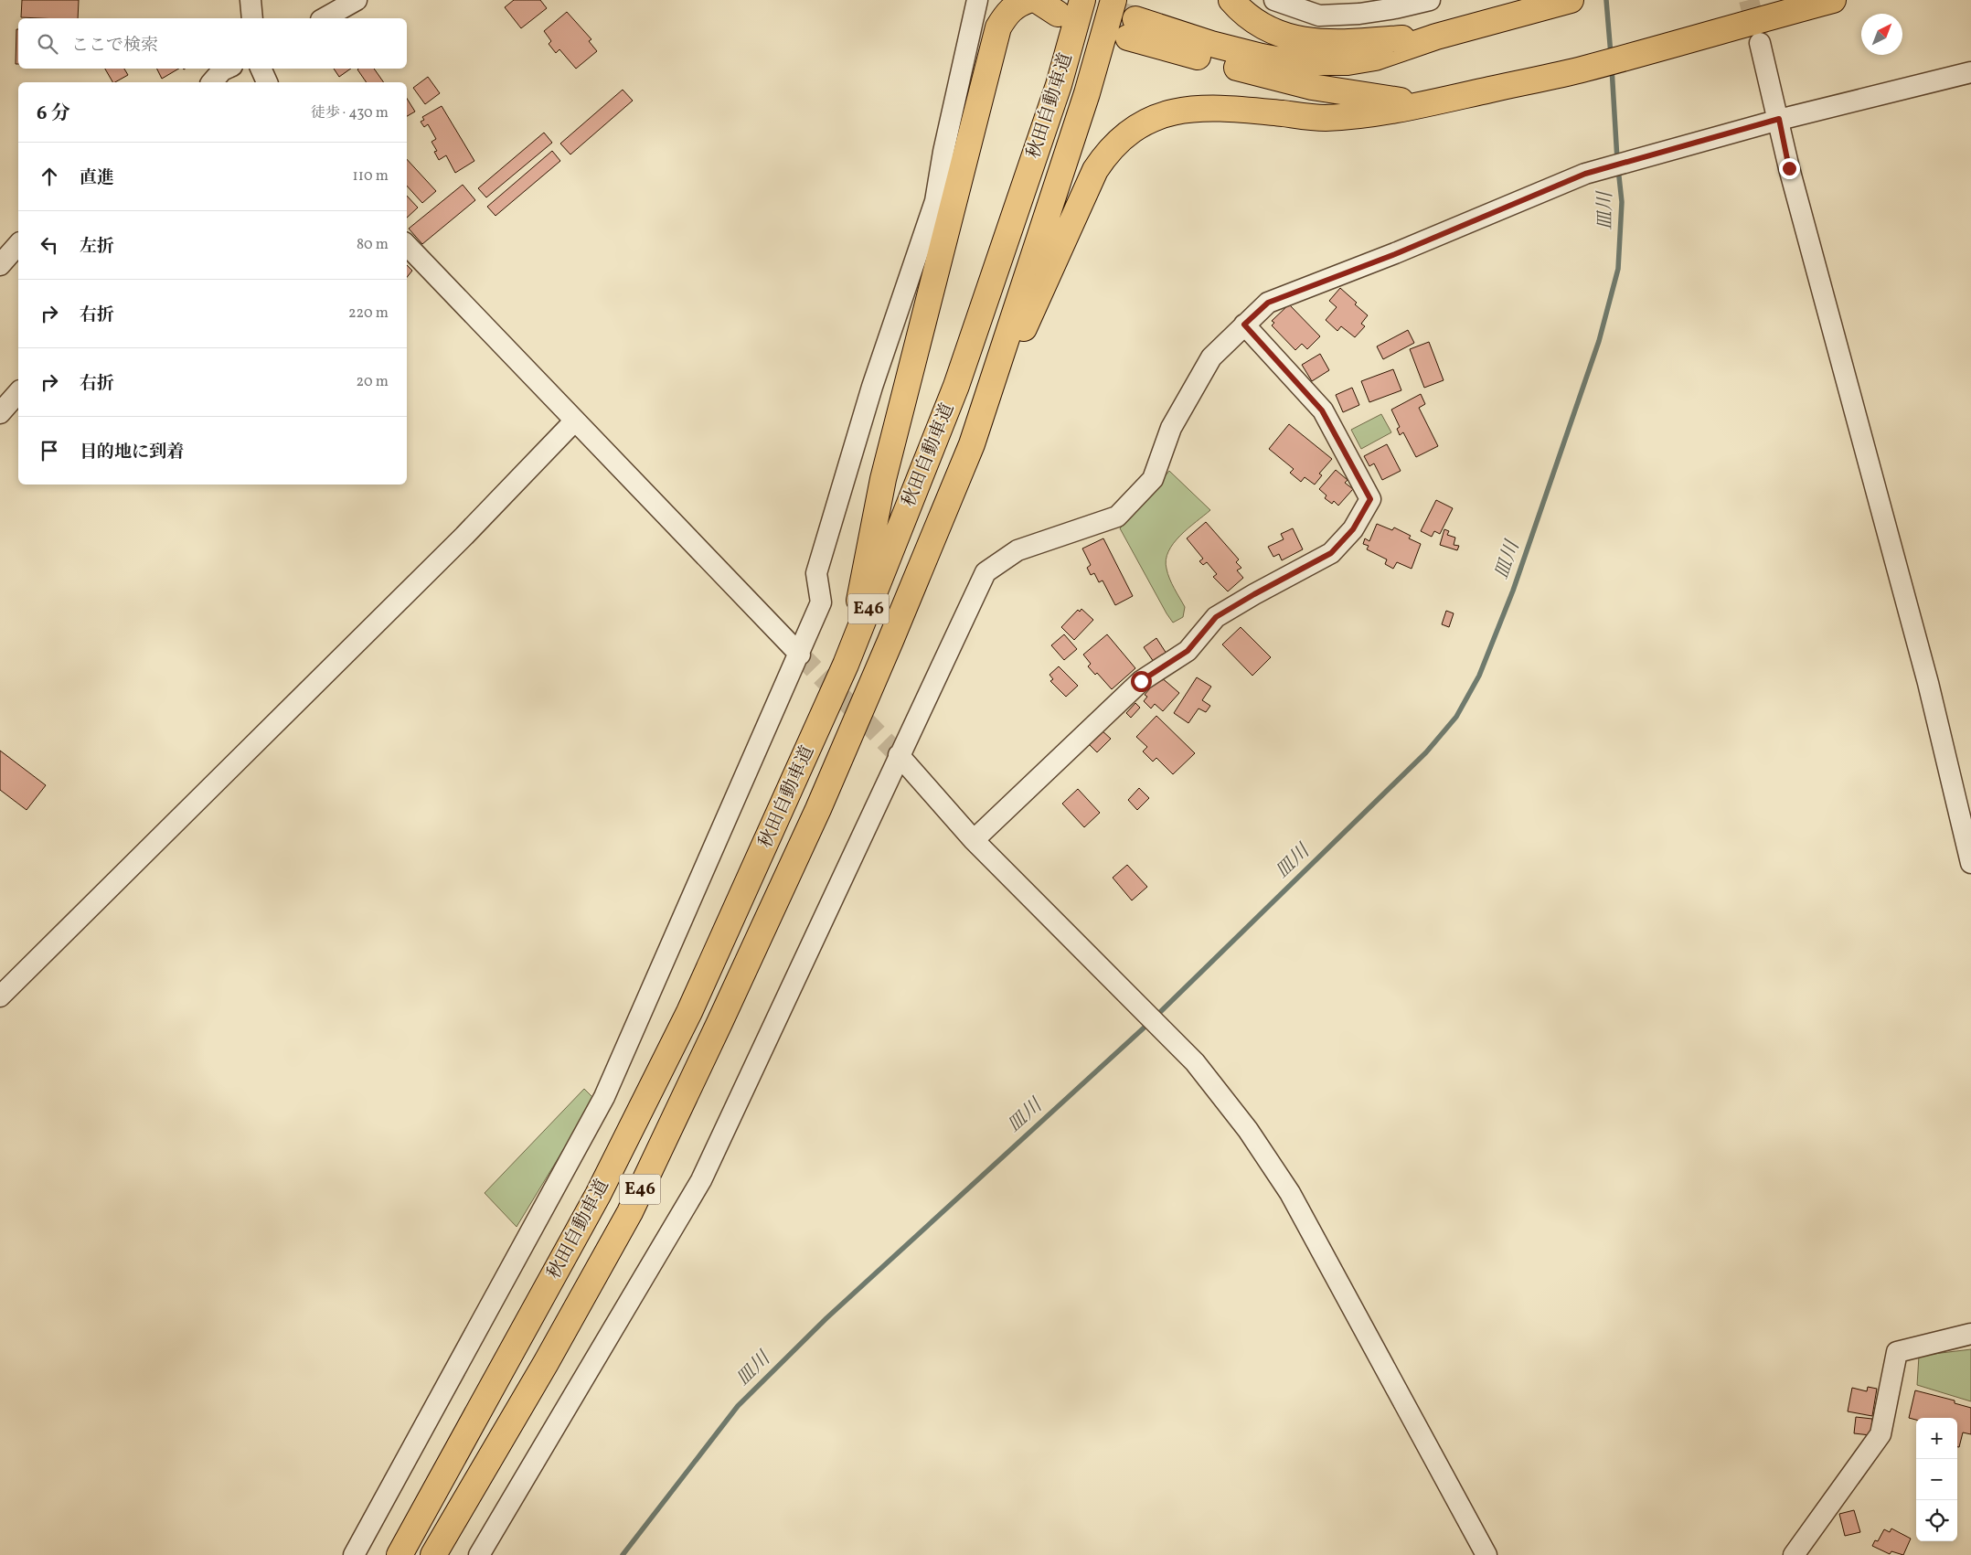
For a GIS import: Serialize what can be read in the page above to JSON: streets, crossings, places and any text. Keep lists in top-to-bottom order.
{
  "streets": {
    "highway": ["秋田自動車道", "E46"]
  },
  "water": ["皿川"],
  "north": "top right",
  "page": {
    "search": "ここで検索",
    "heading": ["6 分", "徒歩 · 430 m"],
    "list": [
      ["直進", "110 m"],
      ["左折", "80 m"],
      ["右折", "220 m"],
      ["右折", "20 m"],
      "目的地に到着"
    ],
    "map_buttons": ["+", "−"]
  }
}
